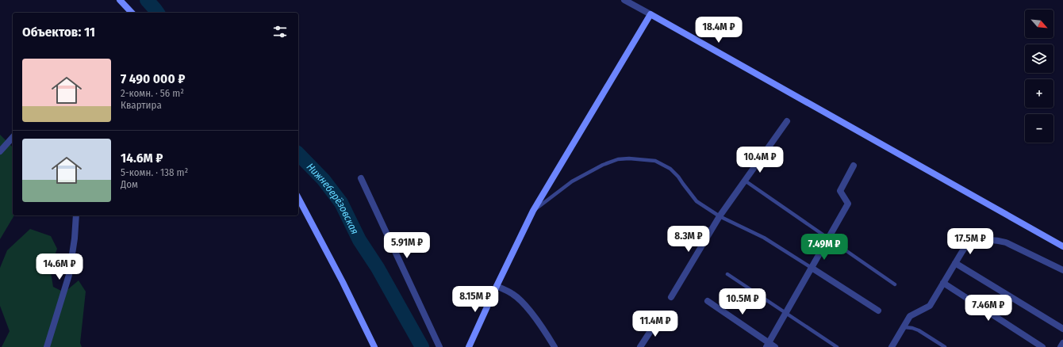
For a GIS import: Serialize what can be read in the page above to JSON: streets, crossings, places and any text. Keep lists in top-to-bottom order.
{
  "water": ["Нижнеберёзовская"],
  "north": "bottom right",
  "page": {
    "map_buttons": ["+", "−"],
    "heading": "Объектов: 11",
    "price": [
      "18.4M ₽",
      "10.4M ₽",
      "8.3M ₽",
      "17.5M ₽",
      "5.91M ₽",
      "7.49M ₽",
      "14.6M ₽",
      "8.15M ₽",
      "10.5M ₽",
      "7.46M ₽",
      "11.4M ₽"
    ],
    "list": [
      {
        "name": "7 490 000 ₽",
        "note": "2-комн. · 56 m² · Квартира"
      },
      {
        "name": "14.6M ₽",
        "note": "5-комн. · 138 m² · Дом"
      }
    ]
  }
}
